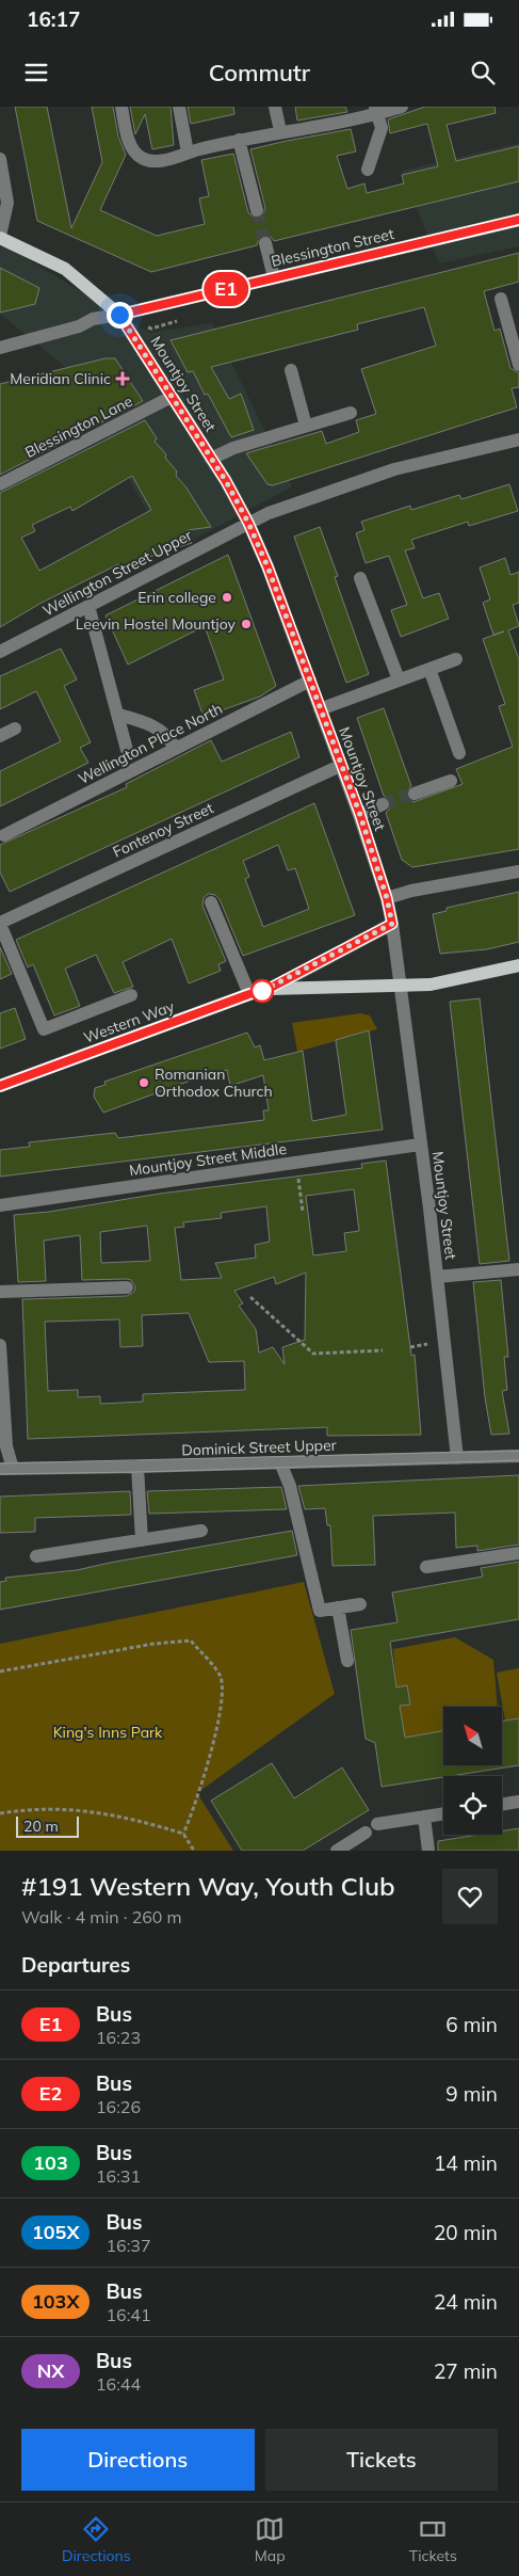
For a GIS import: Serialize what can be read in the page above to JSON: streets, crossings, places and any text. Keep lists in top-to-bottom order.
{
  "streets": {
    "main road": ["Blessington Street", "Western Way"],
    "street": [
      "Mountjoy Street",
      "Blessington Lane",
      "Wellington Street Upper",
      "Wellington Place North",
      "Fontenoy Street",
      "Mountjoy Street Middle",
      "Dominick Street Upper"
    ]
  },
  "crossings": [
    ["Blessington Street", "Mountjoy Street"],
    ["Mountjoy Street", "Blessington Lane"],
    ["Mountjoy Street", "Wellington Street Upper"],
    ["Mountjoy Street", "Wellington Place North"],
    ["Mountjoy Street", "Fontenoy Street"],
    ["Mountjoy Street", "Western Way"],
    ["Mountjoy Street", "Mountjoy Street Middle"],
    ["Mountjoy Street", "Dominick Street Upper"]
  ],
  "parks": ["King's Inns Park"],
  "places": {
    "health": ["Meridian Clinic"],
    "other": ["Erin college", "Leevin Hostel Mountjoy", "Romanian Orthodox Church"]
  },
  "lines": ["bus line E1"],
  "scale_bar": "20 m",
  "north": "top left",
  "page": {
    "status": "16:17",
    "header": "Commutr",
    "on_map": "E1",
    "scale": "20 m",
    "heading": [
      ["#191 Western Way, Youth Club", "Walk · 4 min · 260 m"],
      "Departures"
    ],
    "list": [
      {
        "mark": "E1",
        "name": "Bus",
        "note": "16:23",
        "value": "6 min"
      },
      {
        "mark": "E2",
        "name": "Bus",
        "note": "16:26",
        "value": "9 min"
      },
      {
        "mark": "103",
        "name": "Bus",
        "note": "16:31",
        "value": "14 min"
      },
      {
        "mark": "105X",
        "name": "Bus",
        "note": "16:37",
        "value": "20 min"
      },
      {
        "mark": "103X",
        "name": "Bus",
        "note": "16:41",
        "value": "24 min"
      },
      {
        "mark": "NX",
        "name": "Bus",
        "note": "16:44",
        "value": "27 min"
      }
    ],
    "buttons": ["Directions", "Tickets"],
    "tabs": ["Directions", "Map", "Tickets"]
  }
}
